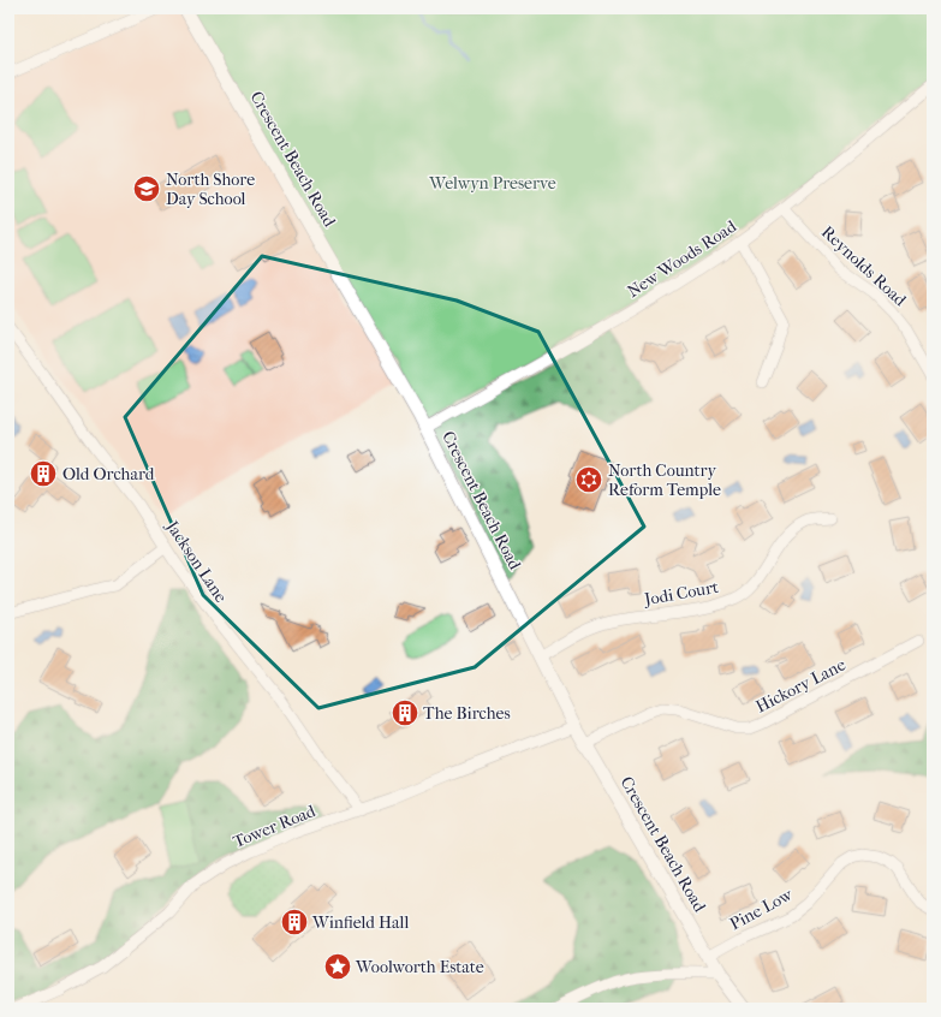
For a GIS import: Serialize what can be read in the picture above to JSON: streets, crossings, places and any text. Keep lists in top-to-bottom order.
{
  "streets": {
    "street": [
      "Crescent Beach Road",
      "New Woods Road",
      "Reynolds Road",
      "Jackson Lane",
      "Jodi Court",
      "Hickory Lane",
      "Tower Road",
      "Pine Low"
    ]
  },
  "crossings": [
    ["Crescent Beach Road", "New Woods Road"],
    ["Crescent Beach Road", "Jodi Court"],
    ["Crescent Beach Road", "Hickory Lane"],
    ["Crescent Beach Road", "Tower Road"],
    ["Crescent Beach Road", "Pine Low"],
    ["New Woods Road", "Reynolds Road"],
    ["Jackson Lane", "Tower Road"]
  ],
  "parks": ["Welwyn Preserve"],
  "places": {
    "school or university": ["North Shore Day School"],
    "building": ["Old Orchard", "The Birches", "Winfield Hall"],
    "synagogue": ["North Country Reform Temple"],
    "place": ["Woolworth Estate"]
  }
}
